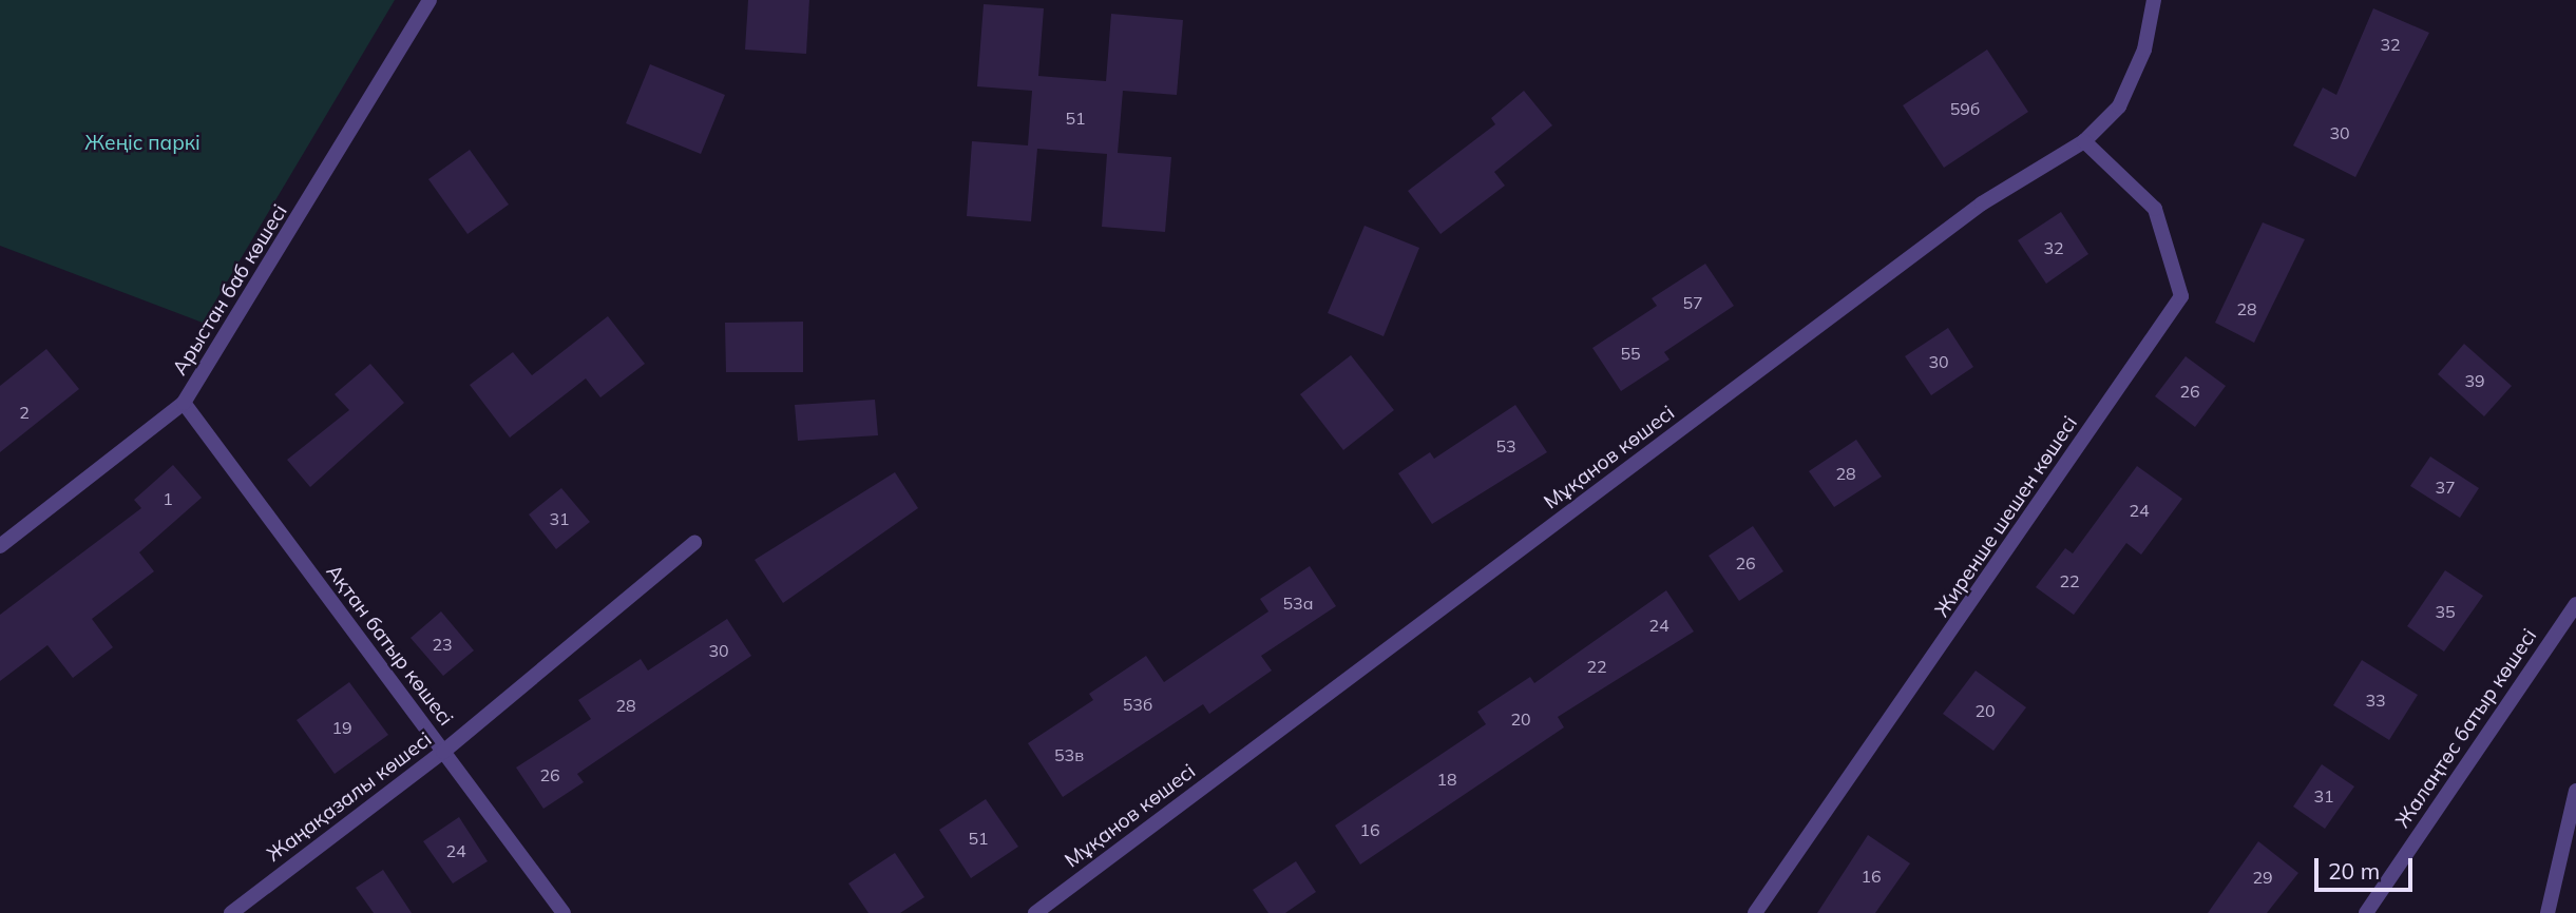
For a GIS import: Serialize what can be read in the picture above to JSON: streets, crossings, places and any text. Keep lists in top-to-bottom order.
{
  "streets": {
    "street": [
      "Арыстан баб көшесі",
      "Мұқанов көшесі",
      "Жиренше шешен көшесі",
      "Ақтан батыр көшесі",
      "Жалаңтөс батыр көшесі",
      "Жаңақазалы көшесі"
    ]
  },
  "crossings": [
    ["Арыстан баб көшесі", "Ақтан батыр көшесі"],
    ["Мұқанов көшесі", "Жиренше шешен көшесі"],
    ["Ақтан батыр көшесі", "Жаңақазалы көшесі"]
  ],
  "parks": ["Жеңіс паркі"],
  "house_numbers": [
    "32",
    "59б",
    "51",
    "30",
    "32",
    "57",
    "28",
    "55",
    "30",
    "39",
    "26",
    "2",
    "53",
    "28",
    "37",
    "1",
    "24",
    "31",
    "26",
    "22",
    "53а",
    "35",
    "24",
    "23",
    "30",
    "22",
    "33",
    "53б",
    "28",
    "20",
    "20",
    "19",
    "53в",
    "26",
    "18",
    "31",
    "16",
    "51",
    "24",
    "16",
    "29"
  ],
  "scale_bar": "20 m"
}
